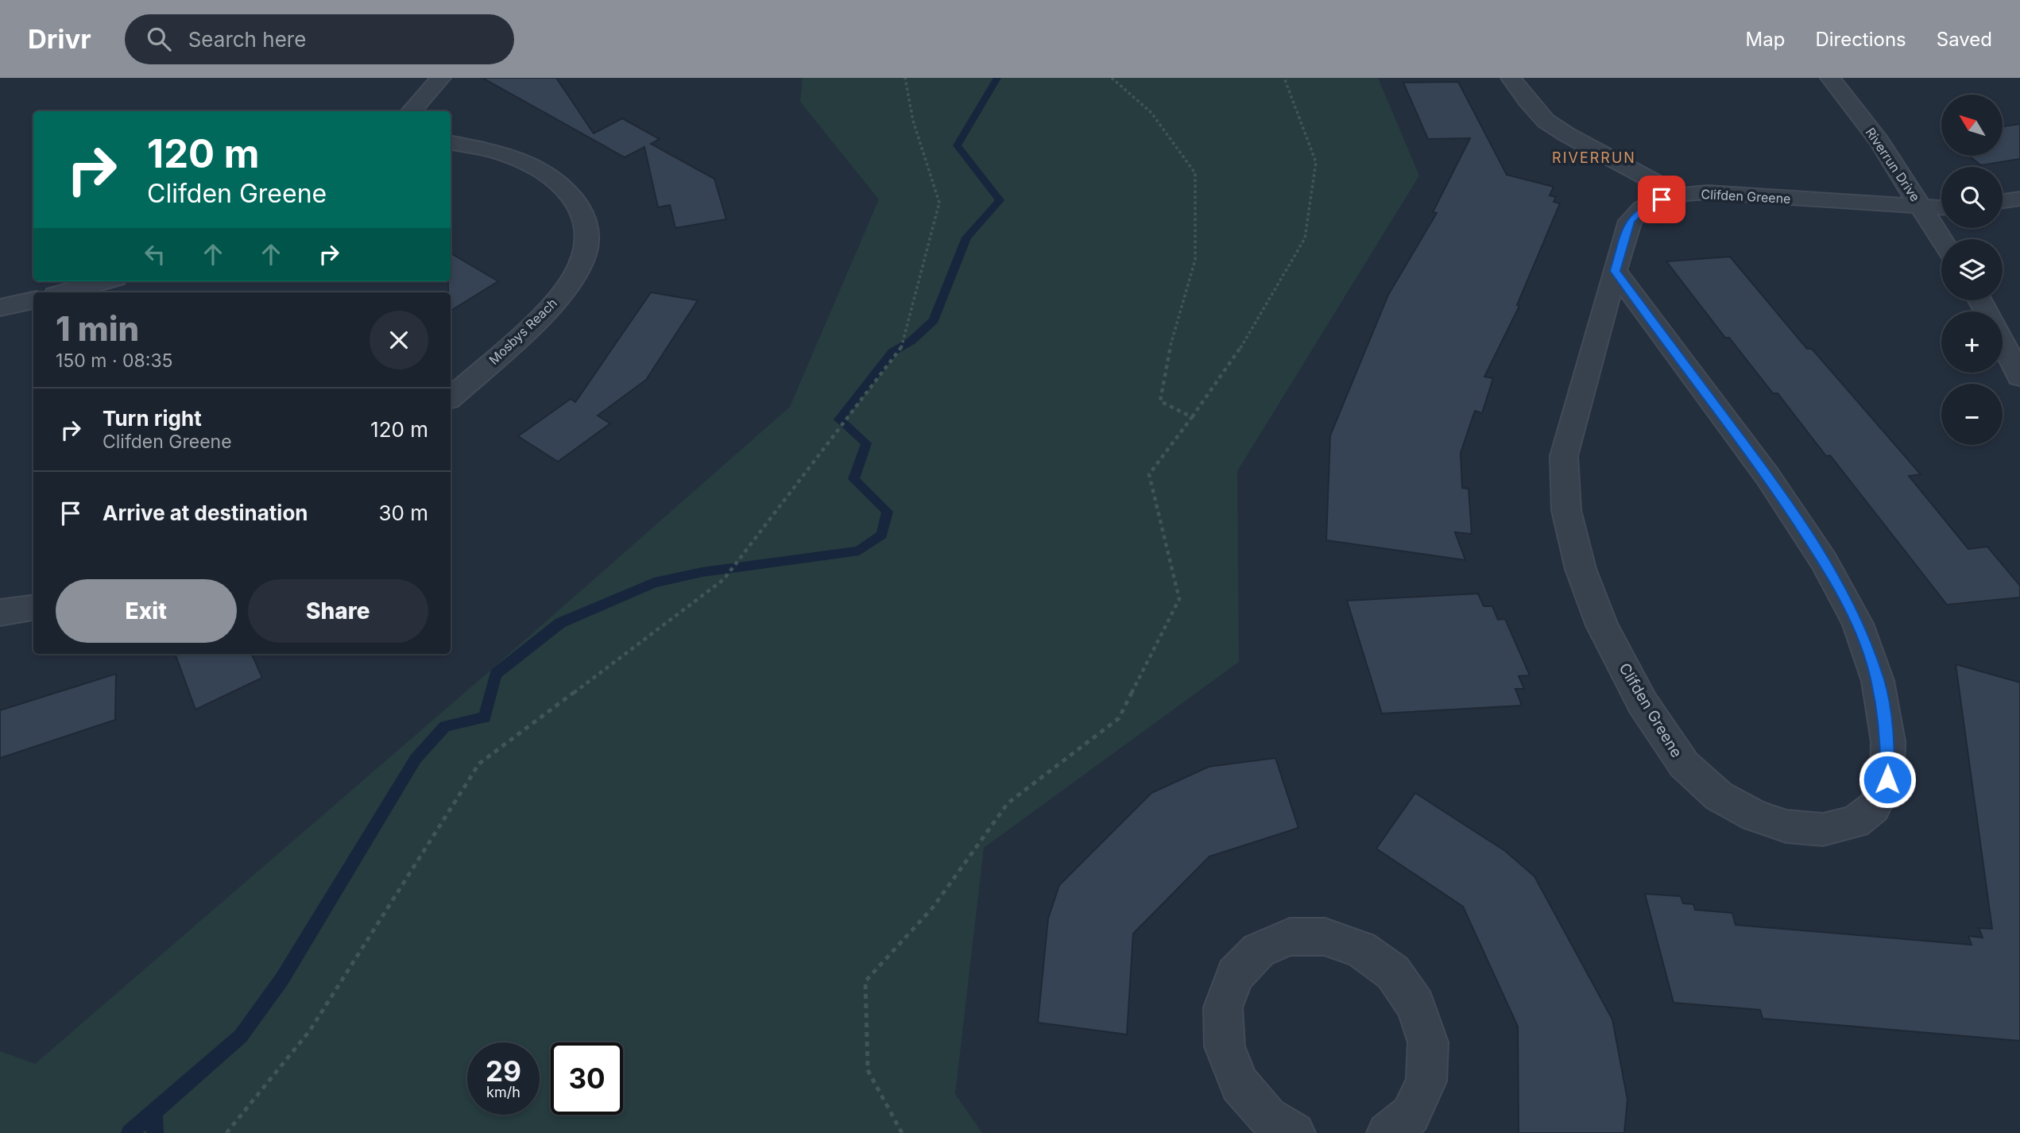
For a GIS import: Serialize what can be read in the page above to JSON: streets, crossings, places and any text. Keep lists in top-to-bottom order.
{
  "streets": {
    "street": ["Riverrun Drive", "Clifden Greene", "Mosbys Reach"]
  },
  "crossings": [
    ["Riverrun Drive", "Clifden Greene"]
  ],
  "districts": ["RIVERRUN"],
  "north": "top left",
  "page": {
    "header": "Drivr",
    "search": "Search here",
    "nav": ["Map", "Directions", "Saved"],
    "map_buttons": ["+", "−"],
    "turn": ["120 m", "Clifden Greene"],
    "heading": ["1 min", "150 m · 08:35"],
    "list": [
      {
        "name": "Turn right",
        "note": "Clifden Greene",
        "value": "120 m"
      },
      {
        "name": "Arrive at destination",
        "value": "30 m"
      }
    ],
    "buttons": ["Exit", "Share"],
    "speed": "29 km/h",
    "limit": "30"
  }
}
